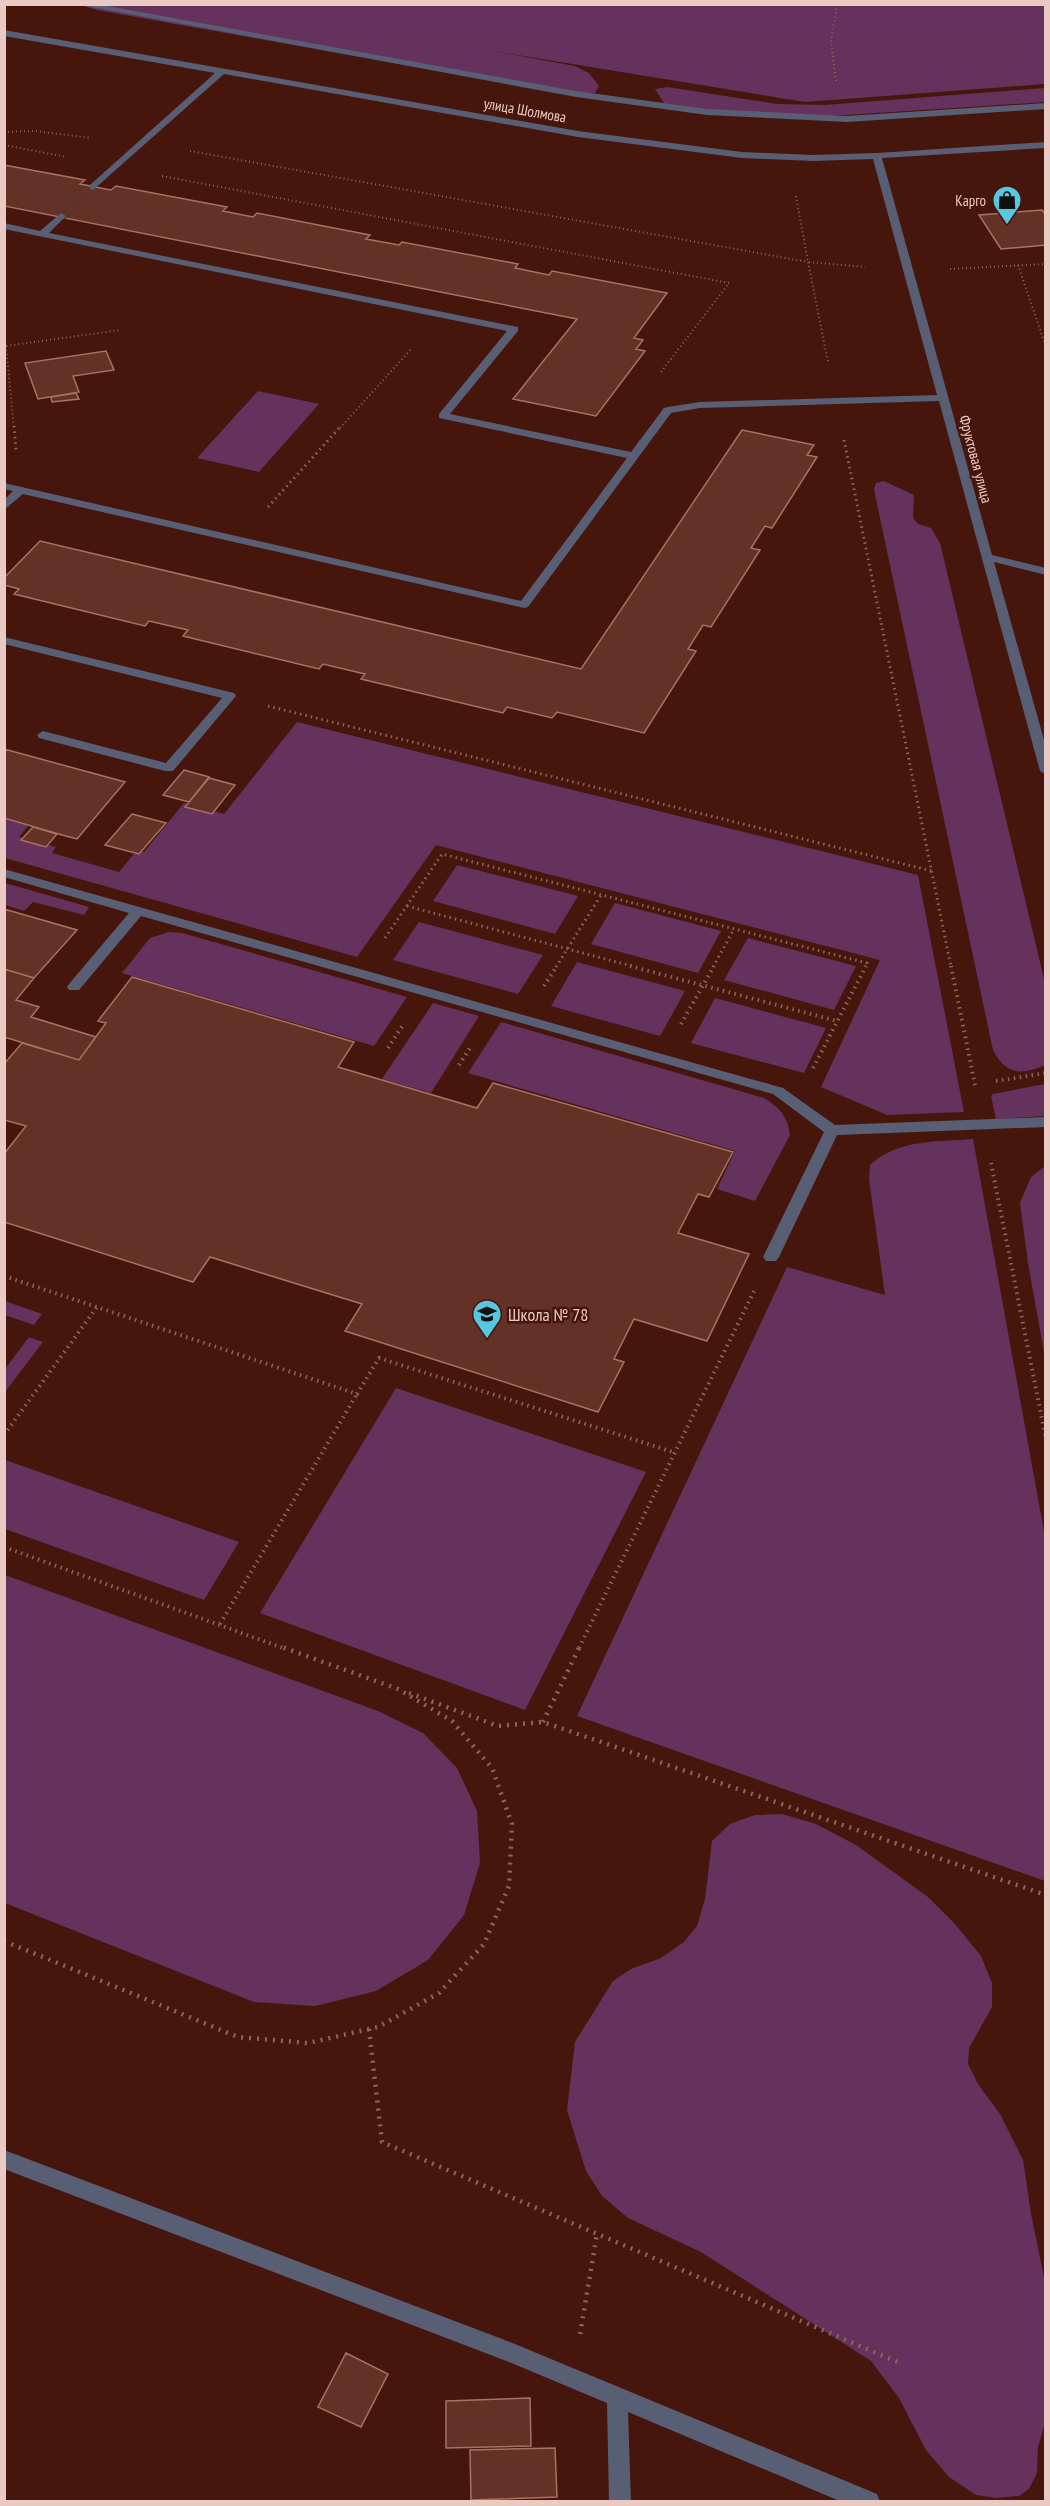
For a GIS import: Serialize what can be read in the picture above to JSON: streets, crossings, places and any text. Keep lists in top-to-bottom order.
{
  "streets": {
    "street": ["улица Шолмова", "Фруктовая улица"]
  },
  "crossings": [
    ["улица Шолмова", "Фруктовая улица"]
  ],
  "places": {
    "shop": ["Карго"],
    "school or university": ["Школа № 78"]
  }
}
